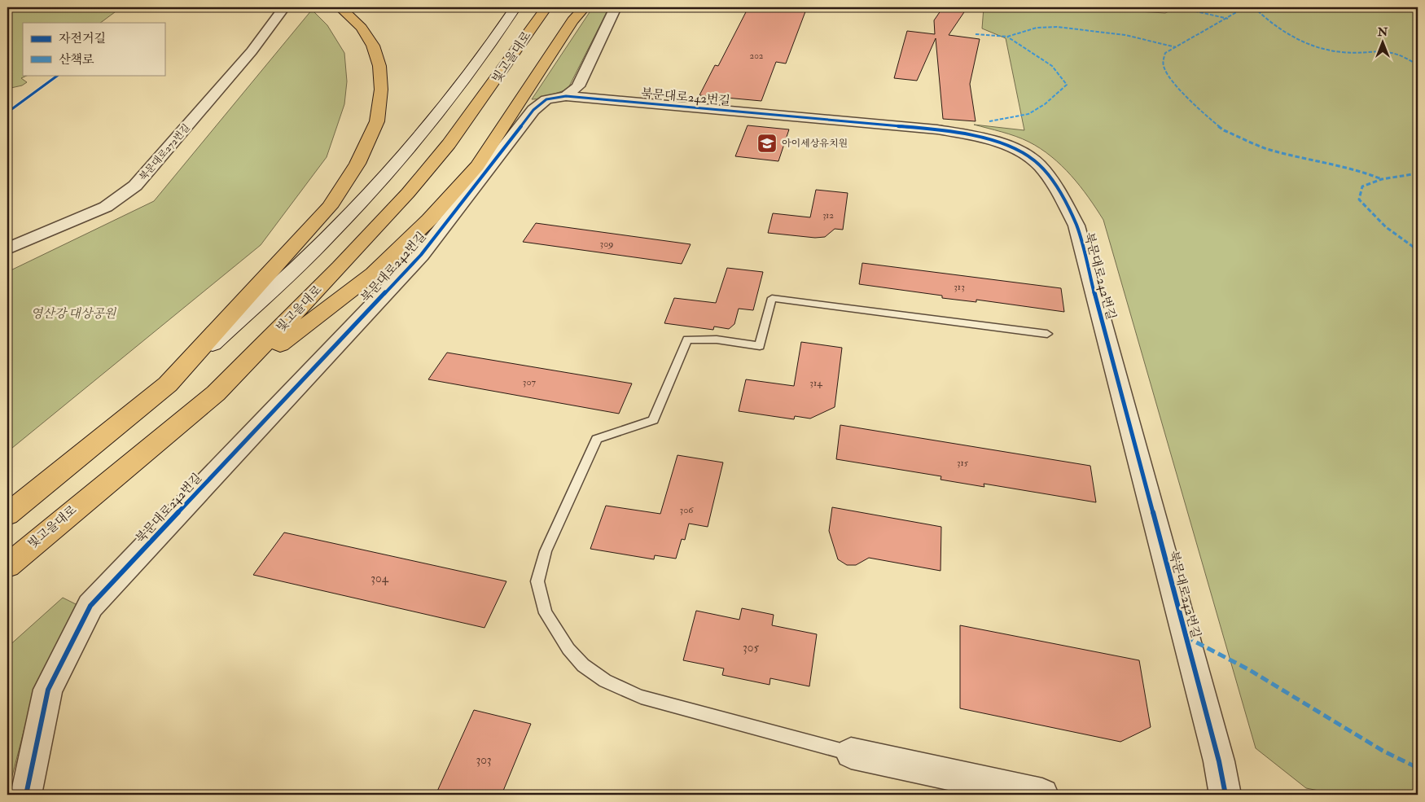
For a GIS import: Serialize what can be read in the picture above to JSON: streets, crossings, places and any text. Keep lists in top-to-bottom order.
{
  "streets": {
    "highway": ["빛고을대로"],
    "street": ["북문대로242번길", "북문대로272번길"]
  },
  "parks": ["영산강 대상공원"],
  "places": {
    "school or university": ["아이세상유치원"]
  },
  "house_numbers": [
    "202",
    "312",
    "309",
    "313",
    "307",
    "314",
    "315",
    "306",
    "304",
    "305",
    "303"
  ],
  "legend": ["자전거길", "산책로"],
  "north": "top"
}
